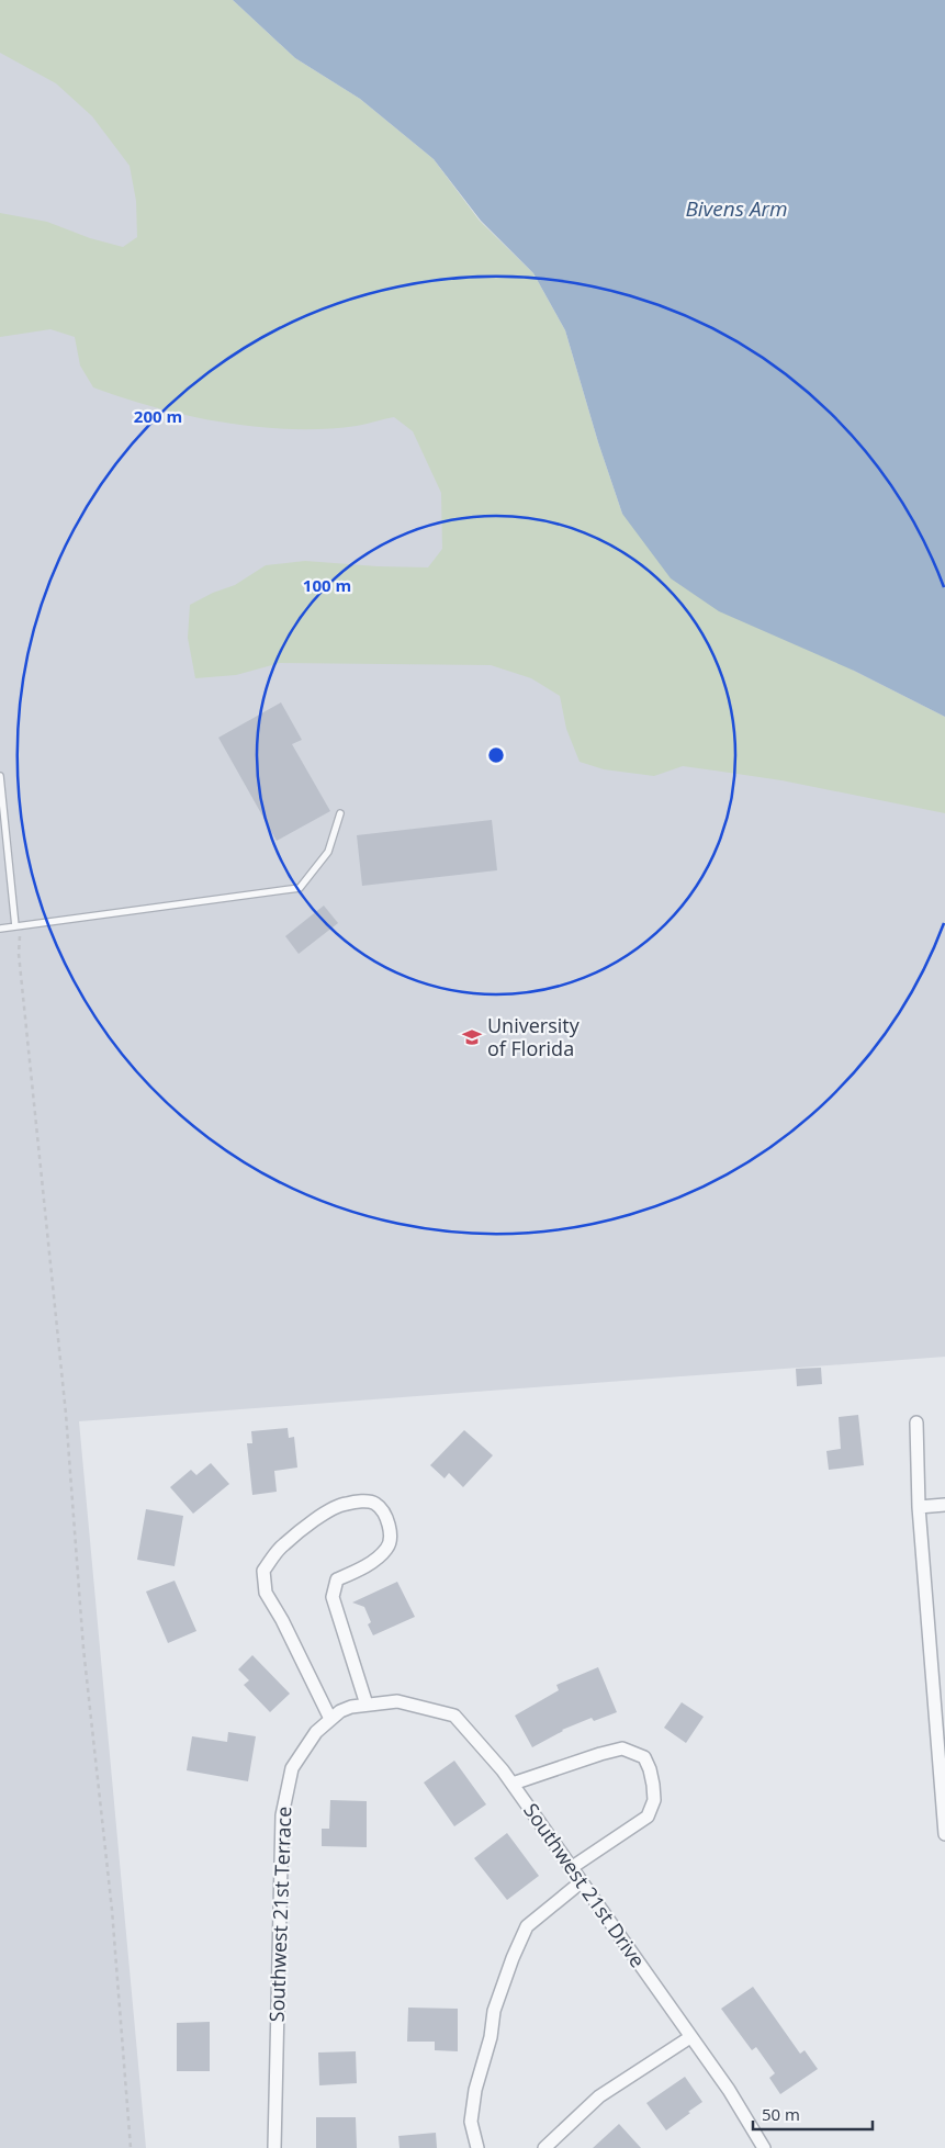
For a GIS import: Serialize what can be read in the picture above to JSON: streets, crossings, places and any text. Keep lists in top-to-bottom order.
{
  "streets": {
    "street": ["Southwest 21st Drive", "Southwest 21st Terrace"]
  },
  "crossings": [
    ["Southwest 21st Drive", "Southwest 21st Terrace"]
  ],
  "water": ["Bivens Arm"],
  "places": {
    "school or university": ["University of Florida"]
  },
  "scale_bar": "50 m",
  "rings": ["200 m", "100 m"]
}
